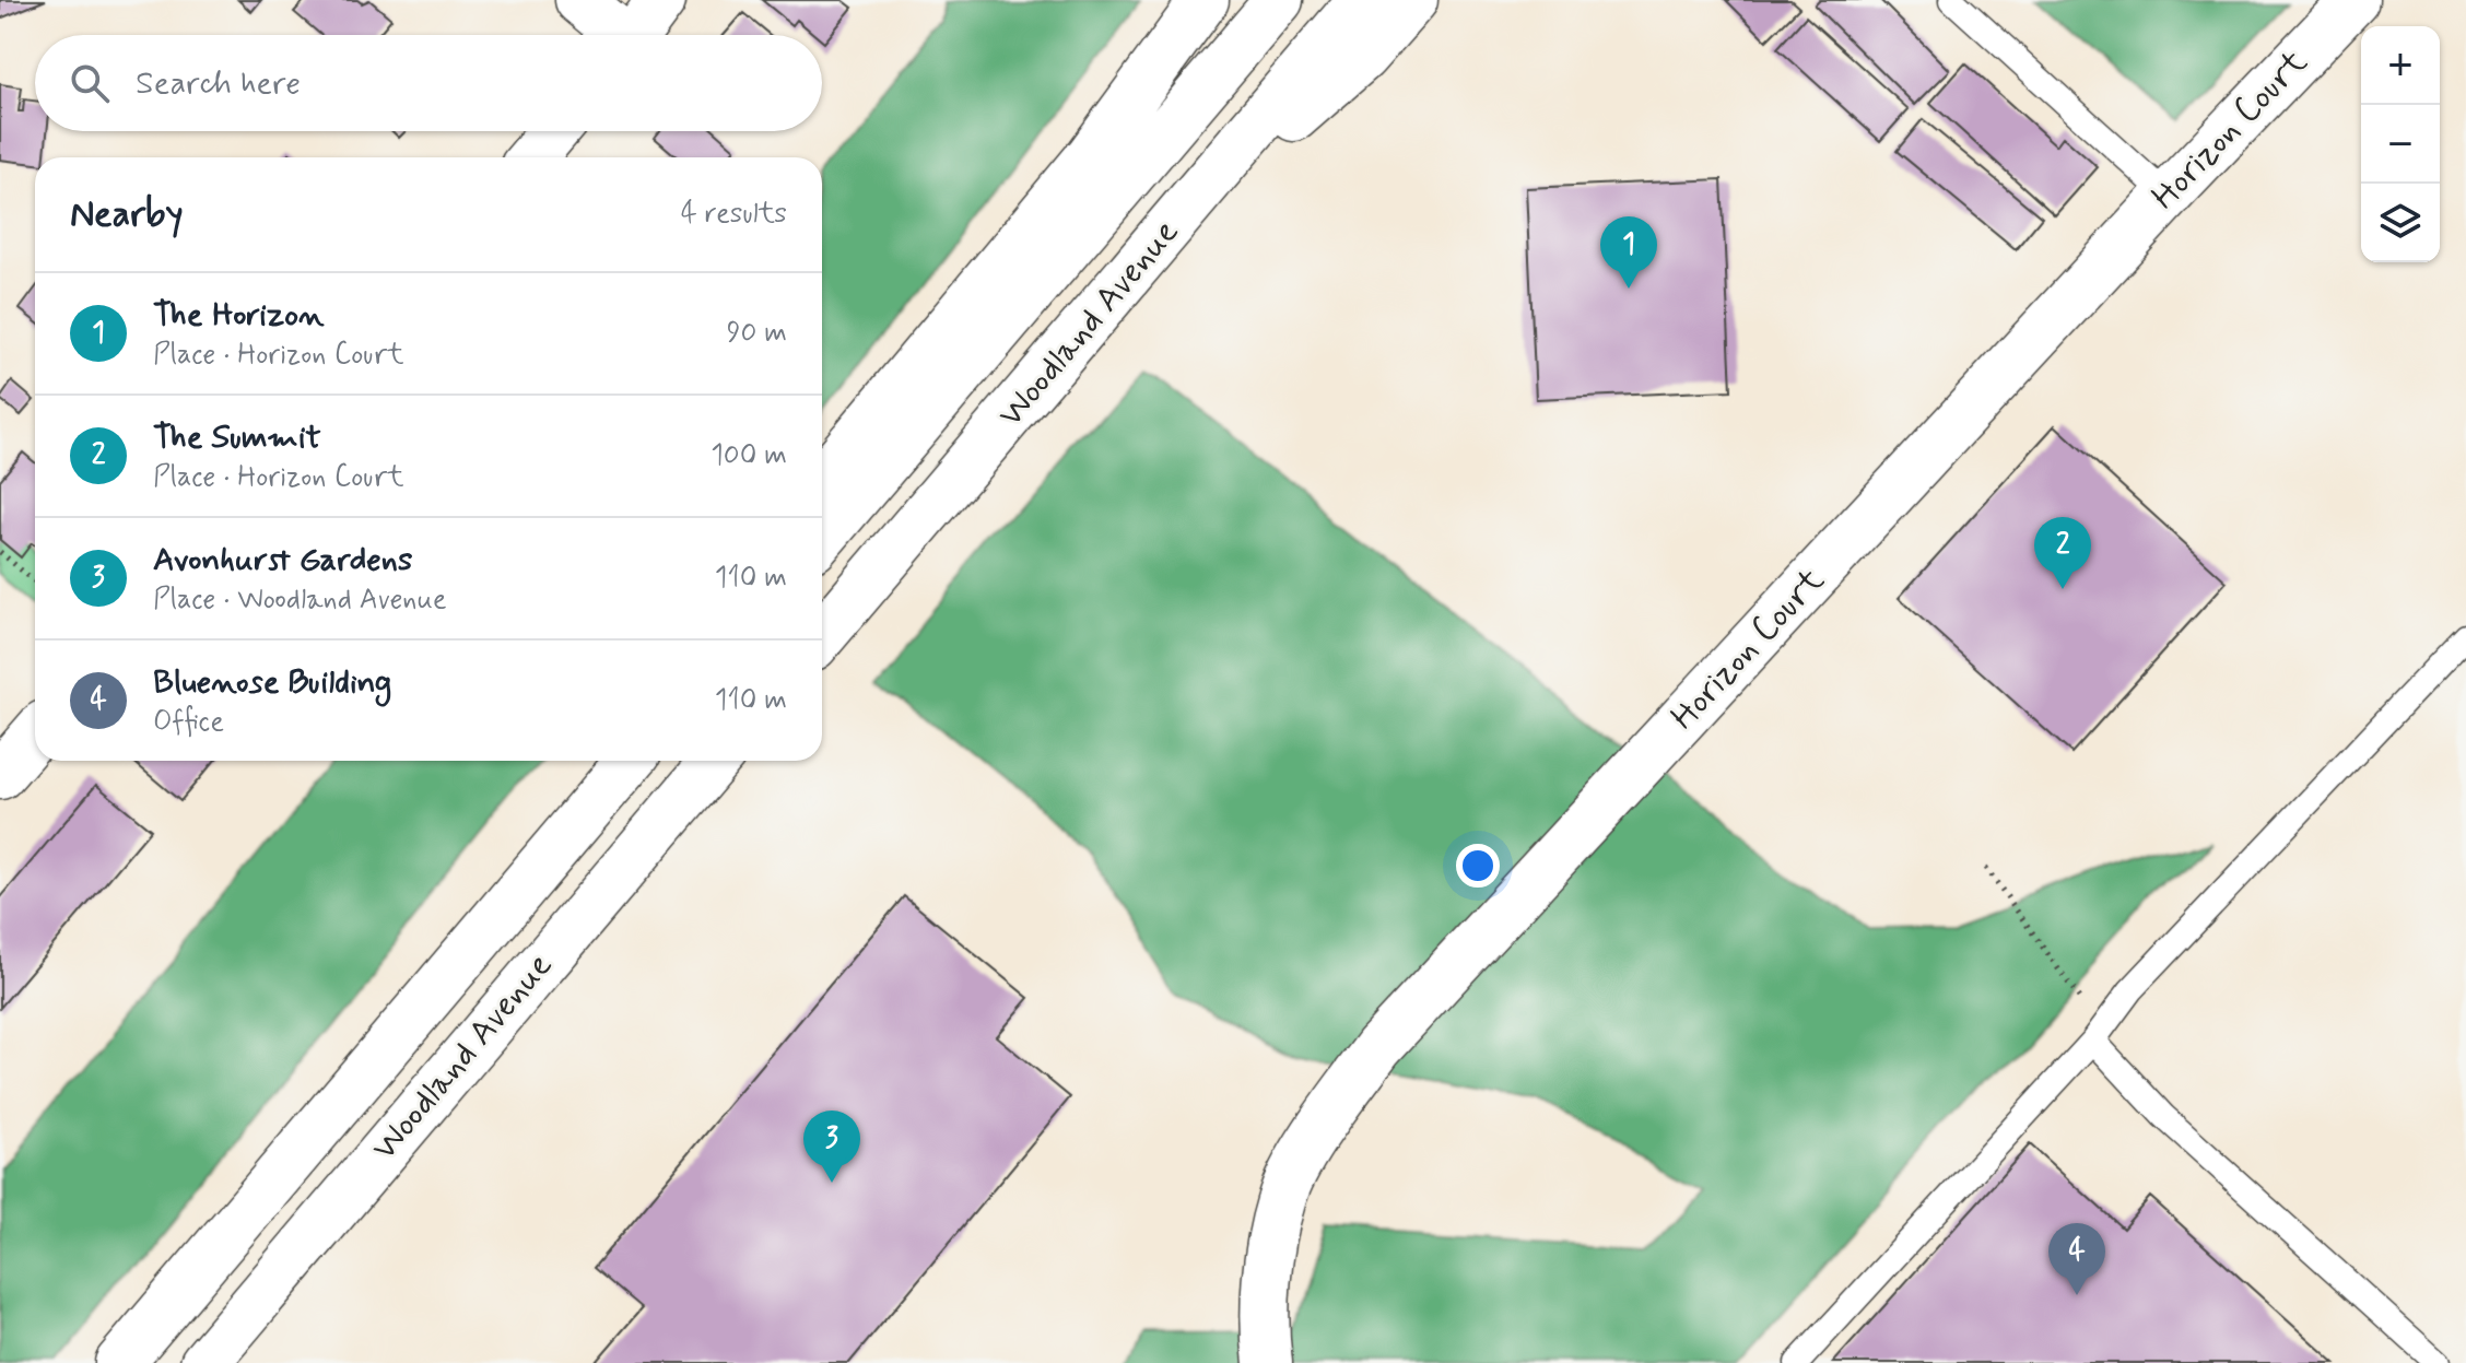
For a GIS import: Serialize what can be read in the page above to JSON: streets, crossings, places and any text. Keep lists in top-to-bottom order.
{
  "streets": {
    "main road": ["Horizon Court", "Woodland Avenue"]
  },
  "page": {
    "map_buttons": ["+", "−"],
    "search": "Search here",
    "heading": ["Nearby", "4 results"],
    "pins": [
      "1",
      "2",
      "3",
      "4"
    ],
    "list": [
      {
        "mark": "1",
        "name": "The Horizon",
        "note": "Place · Horizon Court",
        "value": "90 m"
      },
      {
        "mark": "2",
        "name": "The Summit",
        "note": "Place · Horizon Court",
        "value": "100 m"
      },
      {
        "mark": "3",
        "name": "Avonhurst Gardens",
        "note": "Place · Woodland Avenue",
        "value": "110 m"
      },
      {
        "mark": "4",
        "name": "Bluenose Building",
        "note": "Office",
        "value": "110 m"
      }
    ]
  }
}
